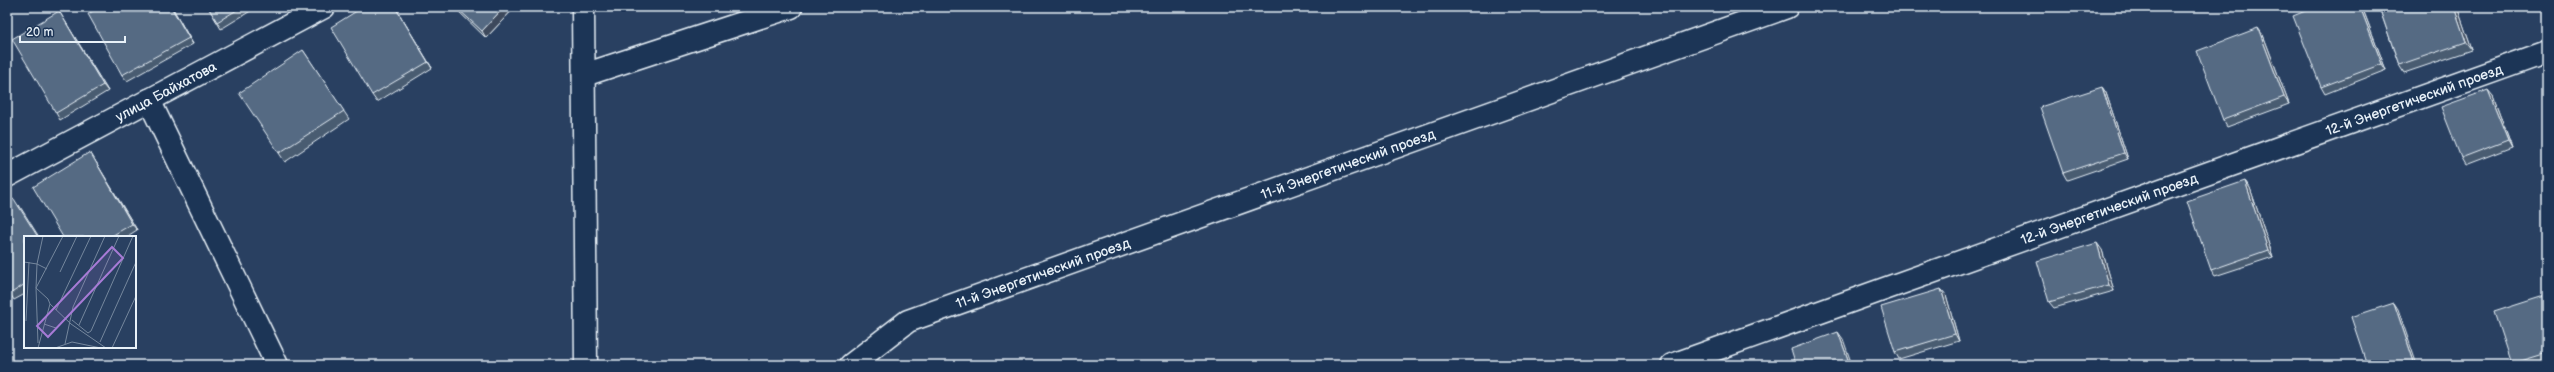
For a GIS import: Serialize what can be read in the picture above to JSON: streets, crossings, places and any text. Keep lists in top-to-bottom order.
{
  "streets": {
    "street": ["улица Байхатова", "12-й Энергетический проезд", "11-й Энергетический проезд"]
  },
  "scale_bar": "20 m"
}
